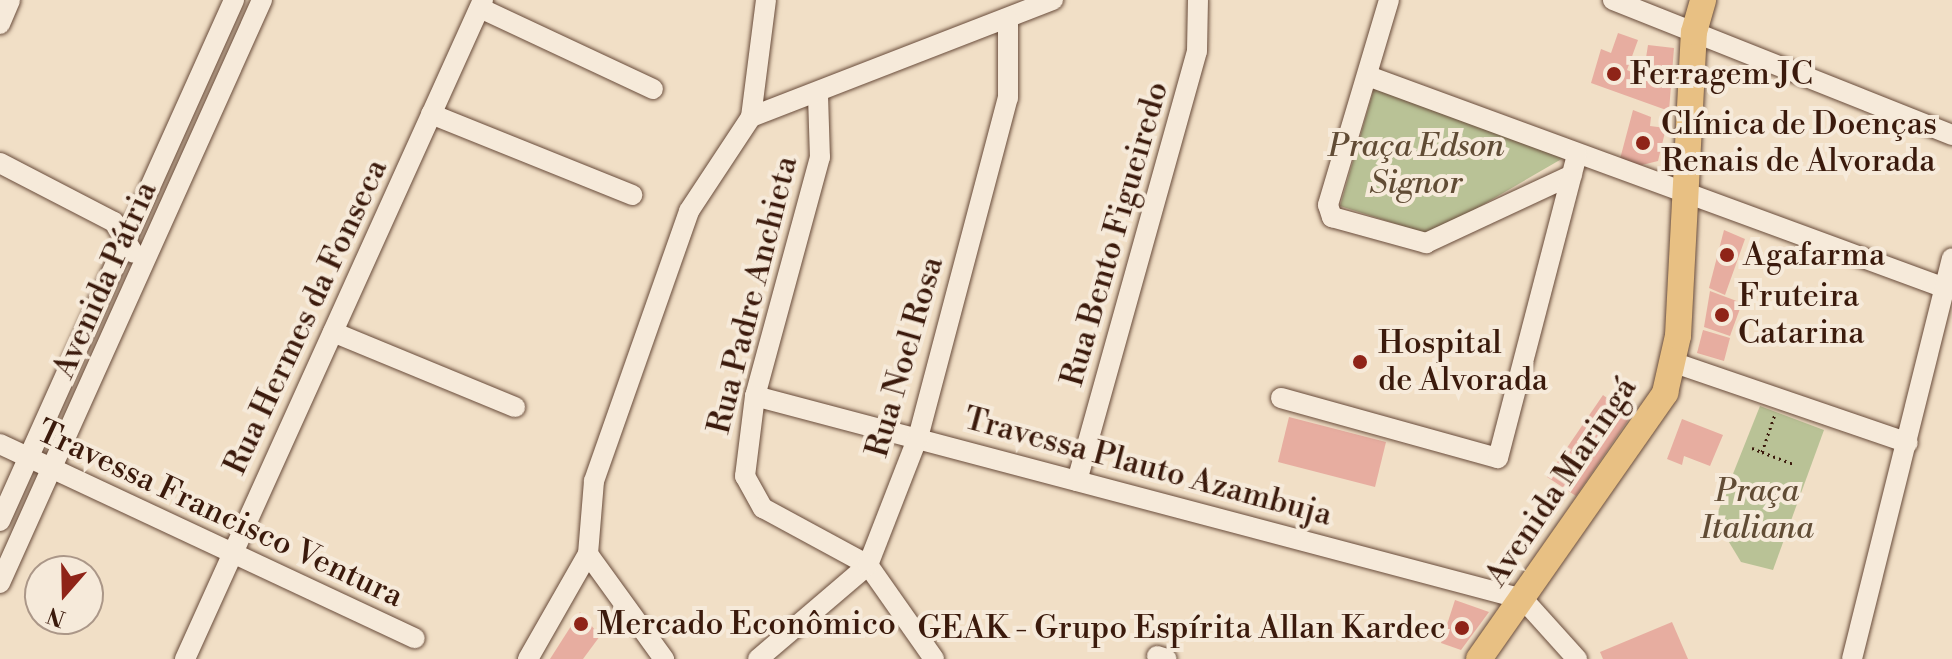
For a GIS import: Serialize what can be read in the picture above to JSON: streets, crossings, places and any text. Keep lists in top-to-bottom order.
{
  "streets": {
    "main road": ["Avenida Maringá"],
    "street": [
      "Rua Bento Figueiredo",
      "Avenida Pátria",
      "Rua Padre Anchieta",
      "Rua Hermes da Fonseca",
      "Rua Noel Rosa",
      "Travessa Plauto Azambuja",
      "Travessa Francisco Ventura"
    ]
  },
  "crossings": [
    ["Rua Bento Figueiredo", "Travessa Plauto Azambuja"],
    ["Avenida Pátria", "Travessa Francisco Ventura"],
    ["Rua Padre Anchieta", "Rua Noel Rosa"],
    ["Rua Padre Anchieta", "Travessa Plauto Azambuja"],
    ["Rua Hermes da Fonseca", "Travessa Francisco Ventura"],
    ["Rua Noel Rosa", "Travessa Plauto Azambuja"],
    ["Travessa Plauto Azambuja", "Avenida Maringá"]
  ],
  "parks": ["Praça Edson Signor", "Praça Italiana"],
  "places": [
    "Ferragem JC",
    "Clínica de Doenças Renais de Alvorada",
    "Agafarma",
    "Fruteira Catarina",
    "Hospital de Alvorada",
    "Mercado Econômico",
    "GEAK - Grupo Espírita Allan Kardec"
  ],
  "north": "bottom"
}
